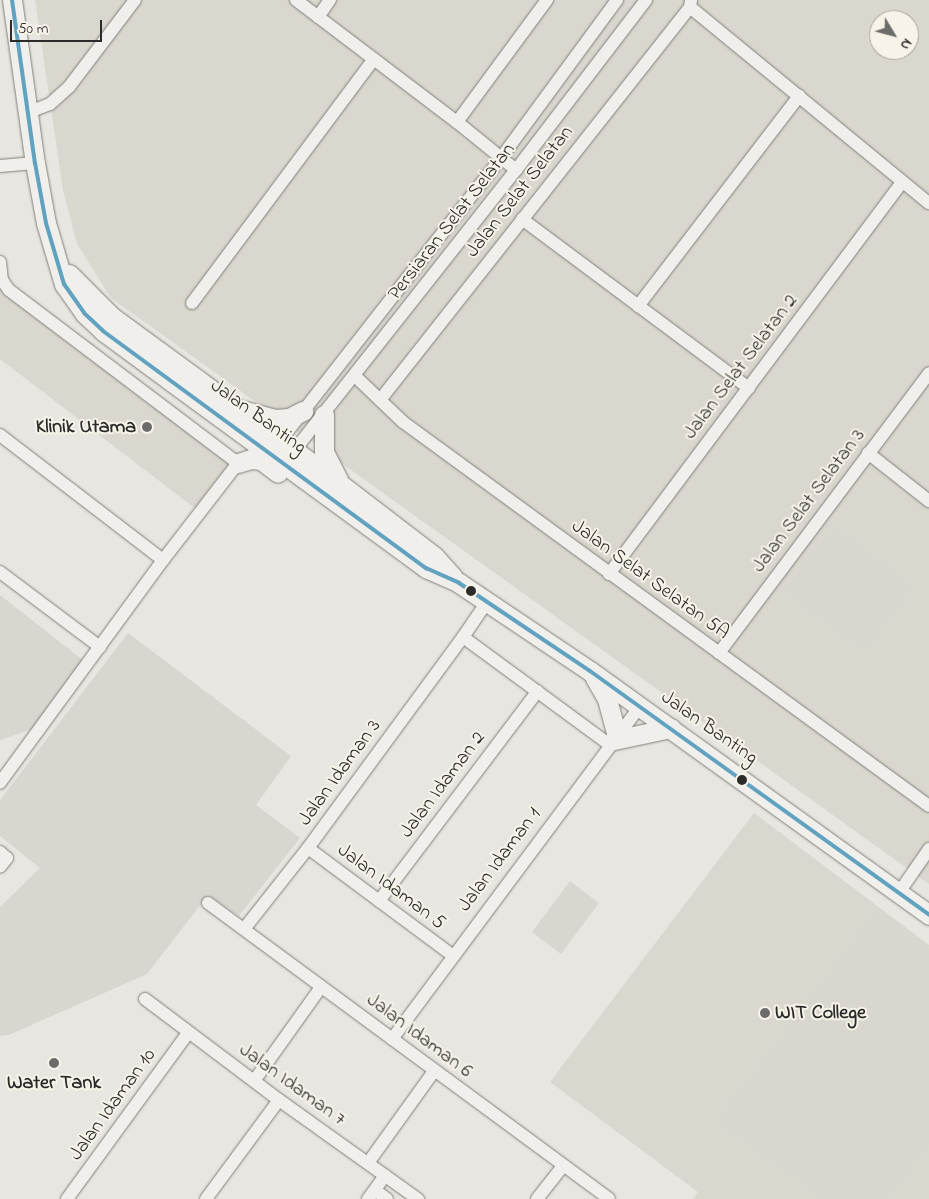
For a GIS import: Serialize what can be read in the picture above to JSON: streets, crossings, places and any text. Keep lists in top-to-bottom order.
{
  "streets": {
    "main road": ["Jalan Banting"],
    "street": [
      "Jalan Selat Selatan",
      "Persiaran Selat Selatan",
      "Jalan Selat Selatan 2",
      "Jalan Selat Selatan 3",
      "Jalan Selat Selatan 5A",
      "Jalan Idaman 3",
      "Jalan Idaman 2",
      "Jalan Idaman 1",
      "Jalan Idaman 5",
      "Jalan Idaman 6",
      "Jalan Idaman 7",
      "Jalan Idaman 10"
    ]
  },
  "crossings": [
    ["Jalan Selat Selatan", "Jalan Selat Selatan 5A"],
    ["Persiaran Selat Selatan", "Jalan Banting"],
    ["Persiaran Selat Selatan", "Jalan Selat Selatan 5A"],
    ["Jalan Selat Selatan 2", "Jalan Selat Selatan 5A"],
    ["Jalan Banting", "Jalan Idaman 3"],
    ["Jalan Banting", "Jalan Idaman 1"],
    ["Jalan Selat Selatan 3", "Jalan Selat Selatan 5A"],
    ["Jalan Idaman 3", "Jalan Idaman 5"],
    ["Jalan Idaman 3", "Jalan Idaman 6"],
    ["Jalan Idaman 2", "Jalan Idaman 5"],
    ["Jalan Idaman 1", "Jalan Idaman 5"],
    ["Jalan Idaman 1", "Jalan Idaman 6"],
    ["Jalan Idaman 7", "Jalan Idaman 10"]
  ],
  "places": ["Klinik Utama", "WIT College", "Water Tank"],
  "scale_bar": "50 m",
  "north": "bottom right"
}
